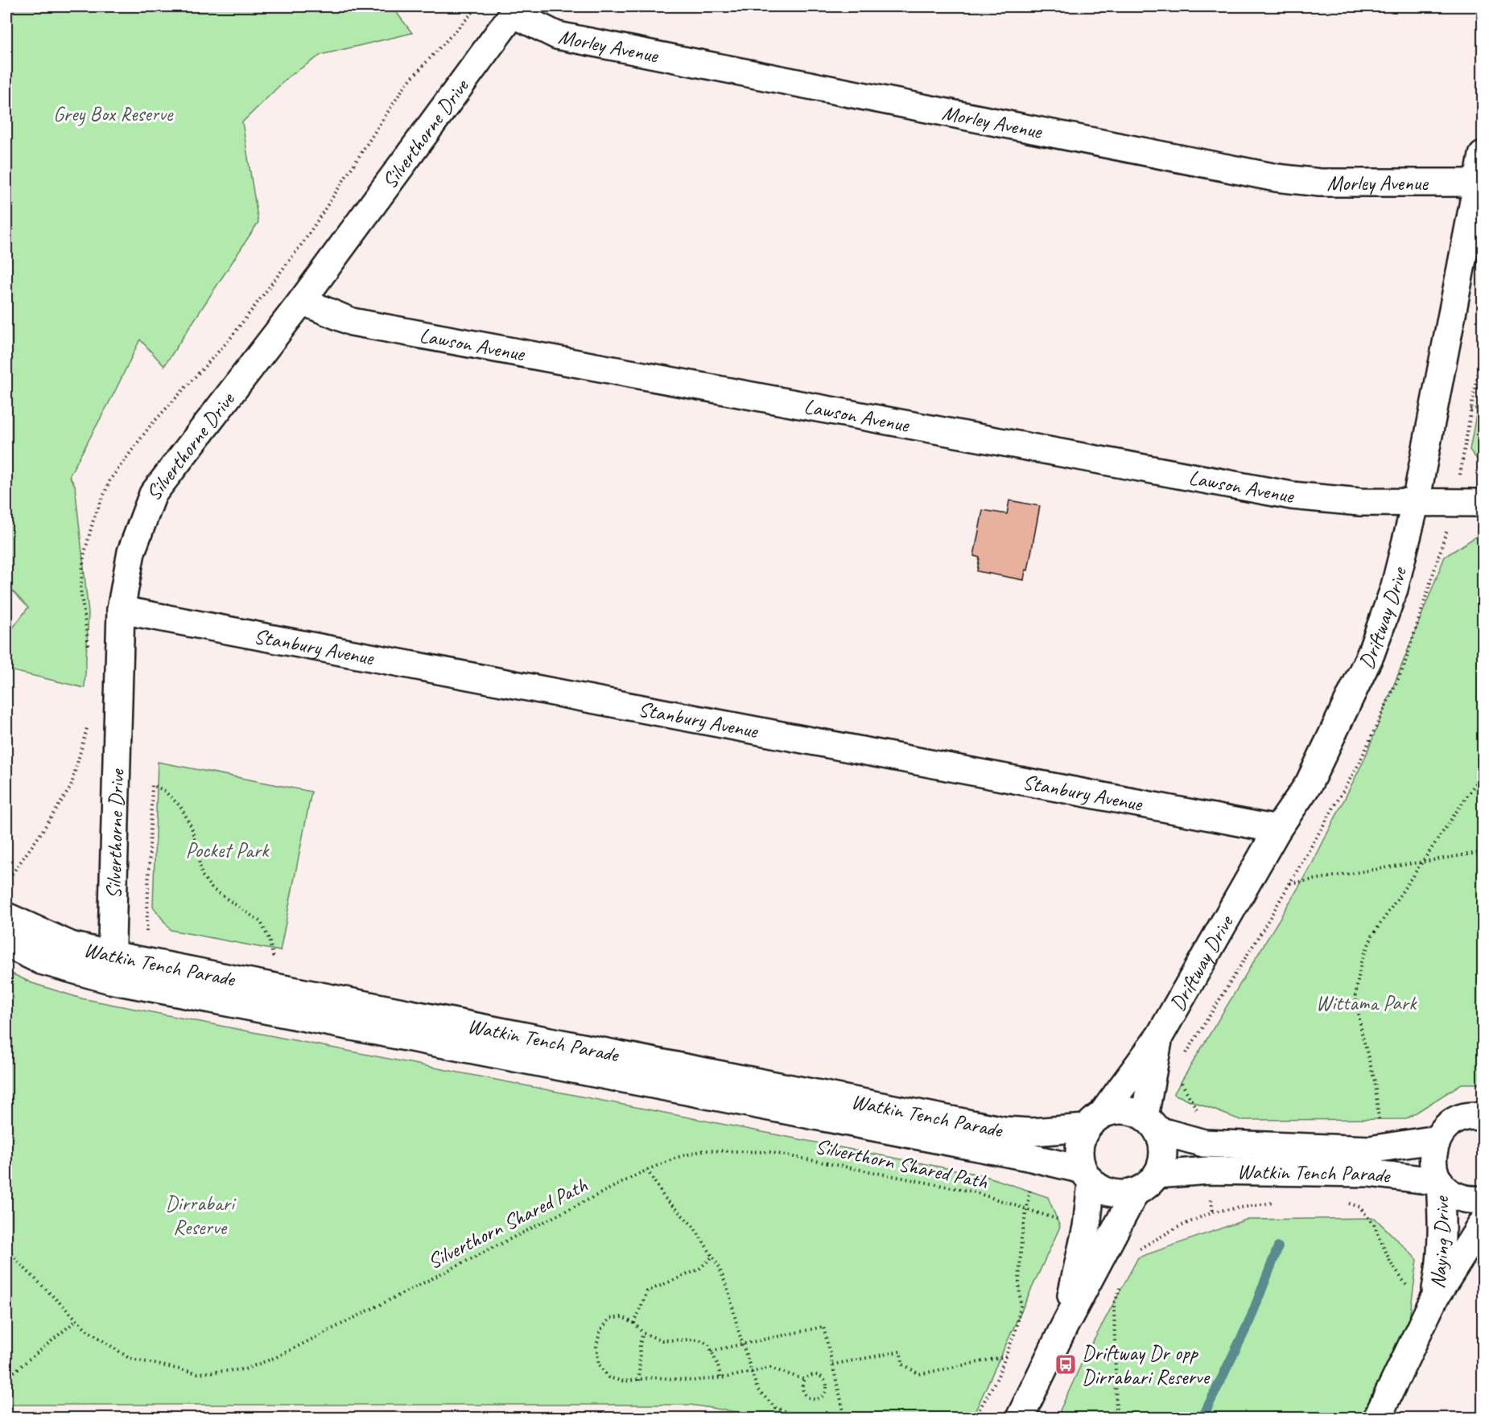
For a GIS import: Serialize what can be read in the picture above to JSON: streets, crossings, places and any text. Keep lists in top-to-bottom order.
{
  "streets": {
    "street": [
      "Morley Avenue",
      "Silverthorne Drive",
      "Lawson Avenue",
      "Driftway Drive",
      "Stanbury Avenue",
      "Watkin Tench Parade",
      "Naying Drive"
    ],
    "path": ["Silverthorn Shared Path"]
  },
  "crossings": [
    ["Morley Avenue", "Silverthorne Drive"],
    ["Morley Avenue", "Driftway Drive"],
    ["Silverthorne Drive", "Lawson Avenue"],
    ["Silverthorne Drive", "Stanbury Avenue"],
    ["Silverthorne Drive", "Watkin Tench Parade"],
    ["Lawson Avenue", "Driftway Drive"],
    ["Driftway Drive", "Stanbury Avenue"],
    ["Driftway Drive", "Watkin Tench Parade"],
    ["Watkin Tench Parade", "Naying Drive"]
  ],
  "parks": [
    "Grey Box Reserve",
    "Pocket Park",
    "Wittama Park",
    "Dirrabari Reserve"
  ],
  "places": {
    "bus stop": ["Driftway Dr opp Dirrabari Reserve"]
  }
}
